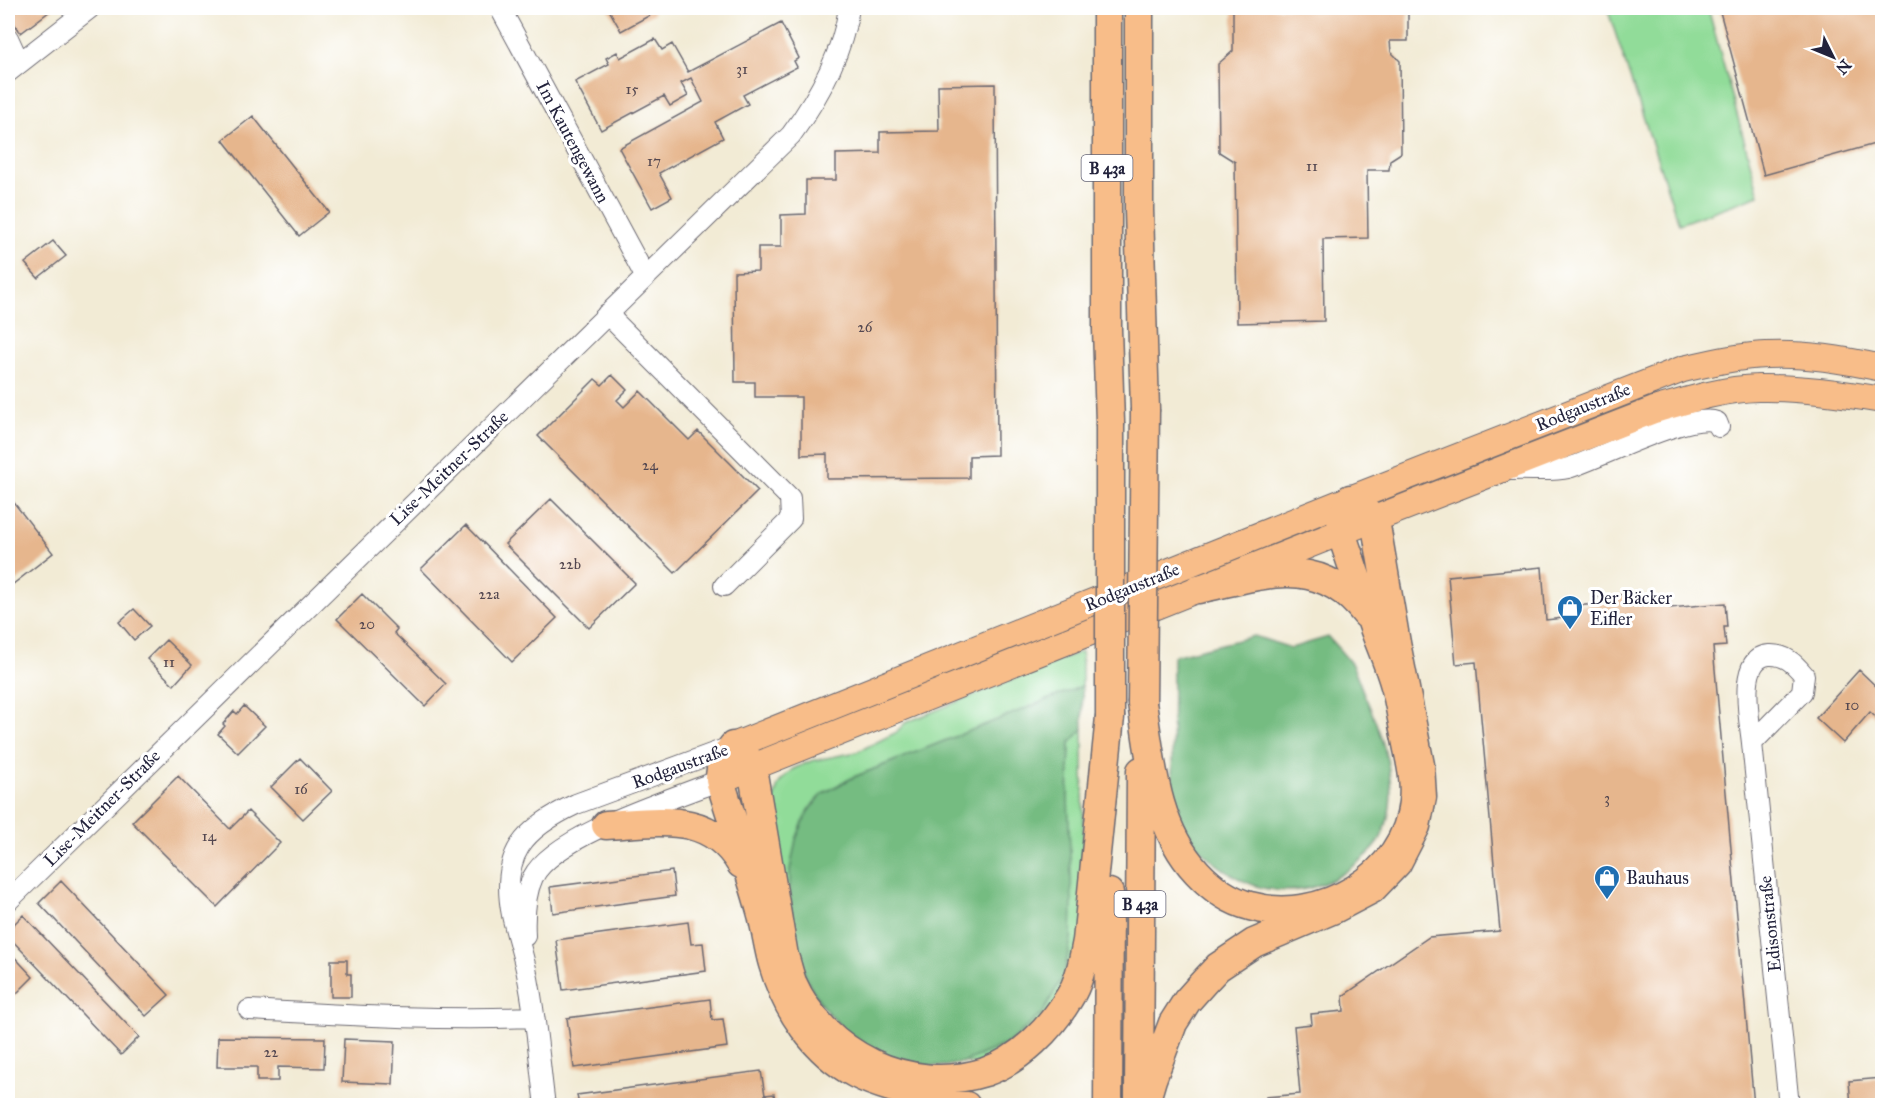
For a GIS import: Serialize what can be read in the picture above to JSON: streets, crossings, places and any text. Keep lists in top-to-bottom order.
{
  "streets": {
    "highway": ["B 43a"],
    "main road": ["Rodgaustraße"],
    "street": ["Im Kautengewann", "Lise-Meitner-Straße", "Edisonstraße"]
  },
  "crossings": [
    ["Im Kautengewann", "Lise-Meitner-Straße"]
  ],
  "places": {
    "shop": ["Der Bäcker Eifler", "Bauhaus"]
  },
  "house_numbers": [
    "31",
    "15",
    "17",
    "11",
    "26",
    "24",
    "22b",
    "22a",
    "20",
    "11",
    "10",
    "16",
    "3",
    "14",
    "22"
  ],
  "north": "bottom right"
}
